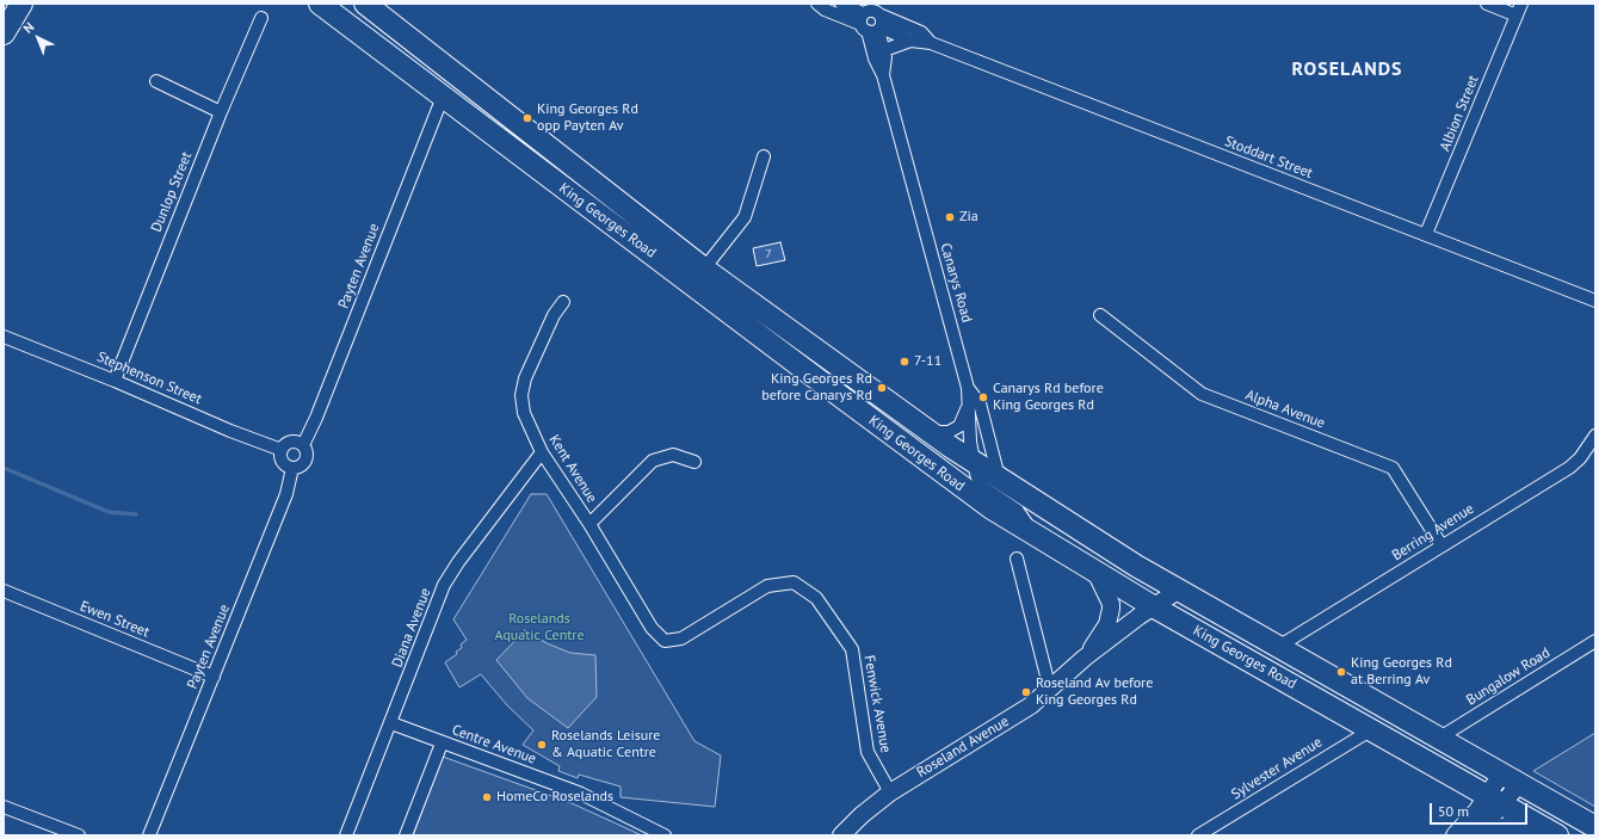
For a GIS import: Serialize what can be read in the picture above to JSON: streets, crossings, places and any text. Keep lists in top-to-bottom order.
{
  "streets": {
    "highway": ["King Georges Road"],
    "street": [
      "Albion Street",
      "Stoddart Street",
      "Dunlop Street",
      "Payten Avenue",
      "Canarys Road",
      "Stephenson Street",
      "Alpha Avenue",
      "Kent Avenue",
      "Berring Avenue",
      "Ewen Street",
      "Diana Avenue",
      "Bungalow Road",
      "Fenwick Avenue",
      "Centre Avenue",
      "Roseland Avenue",
      "Sylvester Avenue"
    ]
  },
  "crossings": [
    ["Albion Street", "Stoddart Street"],
    ["Stoddart Street", "Canarys Road"],
    ["Dunlop Street", "Stephenson Street"],
    ["King Georges Road", "Payten Avenue"],
    ["King Georges Road", "Canarys Road"],
    ["King Georges Road", "Berring Avenue"],
    ["King Georges Road", "Bungalow Road"],
    ["King Georges Road", "Roseland Avenue"],
    ["King Georges Road", "Sylvester Avenue"],
    ["Payten Avenue", "Stephenson Street"],
    ["Payten Avenue", "Ewen Street"],
    ["Alpha Avenue", "Berring Avenue"],
    ["Kent Avenue", "Diana Avenue"],
    ["Kent Avenue", "Fenwick Avenue"],
    ["Diana Avenue", "Centre Avenue"],
    ["Fenwick Avenue", "Roseland Avenue"]
  ],
  "districts": ["ROSELANDS"],
  "parks": ["Roselands Aquatic Centre"],
  "places": [
    "King Georges Rd opp Payten Av",
    "Zia",
    "7-11",
    "King Georges Rd before Canarys Rd",
    "Canarys Rd before King Georges Rd",
    "King Georges Rd at Berring Av",
    "Roseland Av before King Georges Rd",
    "Roselands Leisure & Aquatic Centre",
    "HomeCo Roselands"
  ],
  "house_numbers": ["7"],
  "scale_bar": "50 m",
  "north": "top left"
}
